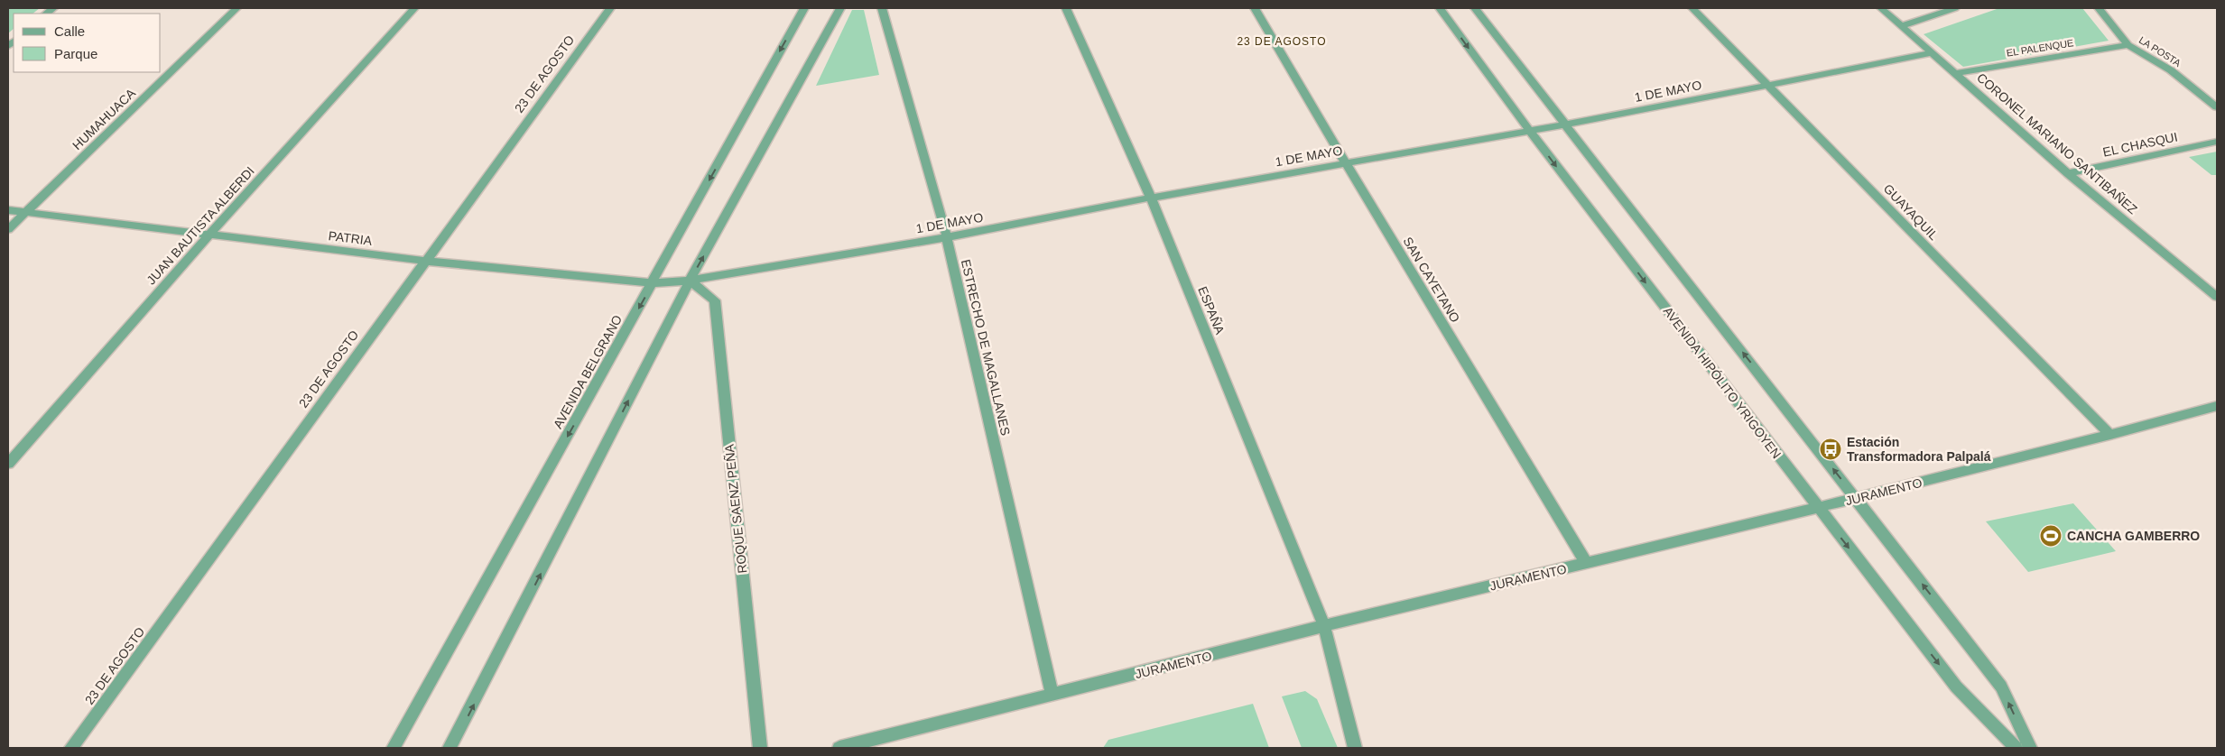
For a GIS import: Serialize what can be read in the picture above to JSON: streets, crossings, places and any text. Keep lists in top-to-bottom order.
{
  "streets": {
    "street": [
      "EL PALENQUE",
      "LA POSTA",
      "23 DE AGOSTO",
      "1 DE MAYO",
      "HUMAHUACA",
      "CORONEL MARIANO SANTIBAÑEZ",
      "EL CHASQUI",
      "GUAYAQUIL",
      "JUAN BAUTISTA ALBERDI",
      "PATRIA",
      "SAN CAYETANO",
      "ESPAÑA",
      "ESTRECHO DE MAGALLANES",
      "AVENIDA BELGRANO",
      "AVENIDA HIPÓLITO YRIGOYEN",
      "JURAMENTO",
      "ROQUE SAENZ PEÑA"
    ]
  },
  "crossings": [
    ["EL PALENQUE", "LA POSTA"],
    ["EL PALENQUE", "CORONEL MARIANO SANTIBAÑEZ"],
    ["23 DE AGOSTO", "PATRIA"],
    ["1 DE MAYO", "CORONEL MARIANO SANTIBAÑEZ"],
    ["1 DE MAYO", "GUAYAQUIL"],
    ["1 DE MAYO", "PATRIA"],
    ["1 DE MAYO", "SAN CAYETANO"],
    ["1 DE MAYO", "ESPAÑA"],
    ["1 DE MAYO", "ESTRECHO DE MAGALLANES"],
    ["1 DE MAYO", "AVENIDA HIPÓLITO YRIGOYEN"],
    ["1 DE MAYO", "ROQUE SAENZ PEÑA"],
    ["HUMAHUACA", "PATRIA"],
    ["CORONEL MARIANO SANTIBAÑEZ", "EL CHASQUI"],
    ["GUAYAQUIL", "JURAMENTO"],
    ["JUAN BAUTISTA ALBERDI", "PATRIA"],
    ["PATRIA", "AVENIDA BELGRANO"],
    ["PATRIA", "ROQUE SAENZ PEÑA"],
    ["SAN CAYETANO", "JURAMENTO"],
    ["ESPAÑA", "JURAMENTO"],
    ["ESTRECHO DE MAGALLANES", "JURAMENTO"],
    ["AVENIDA HIPÓLITO YRIGOYEN", "JURAMENTO"]
  ],
  "districts": ["23 DE AGOSTO"],
  "places": {
    "bus stop": ["Estación Transformadora Palpalá"],
    "sports": ["CANCHA GAMBERRO"]
  },
  "legend": ["Calle", "Parque"]
}
